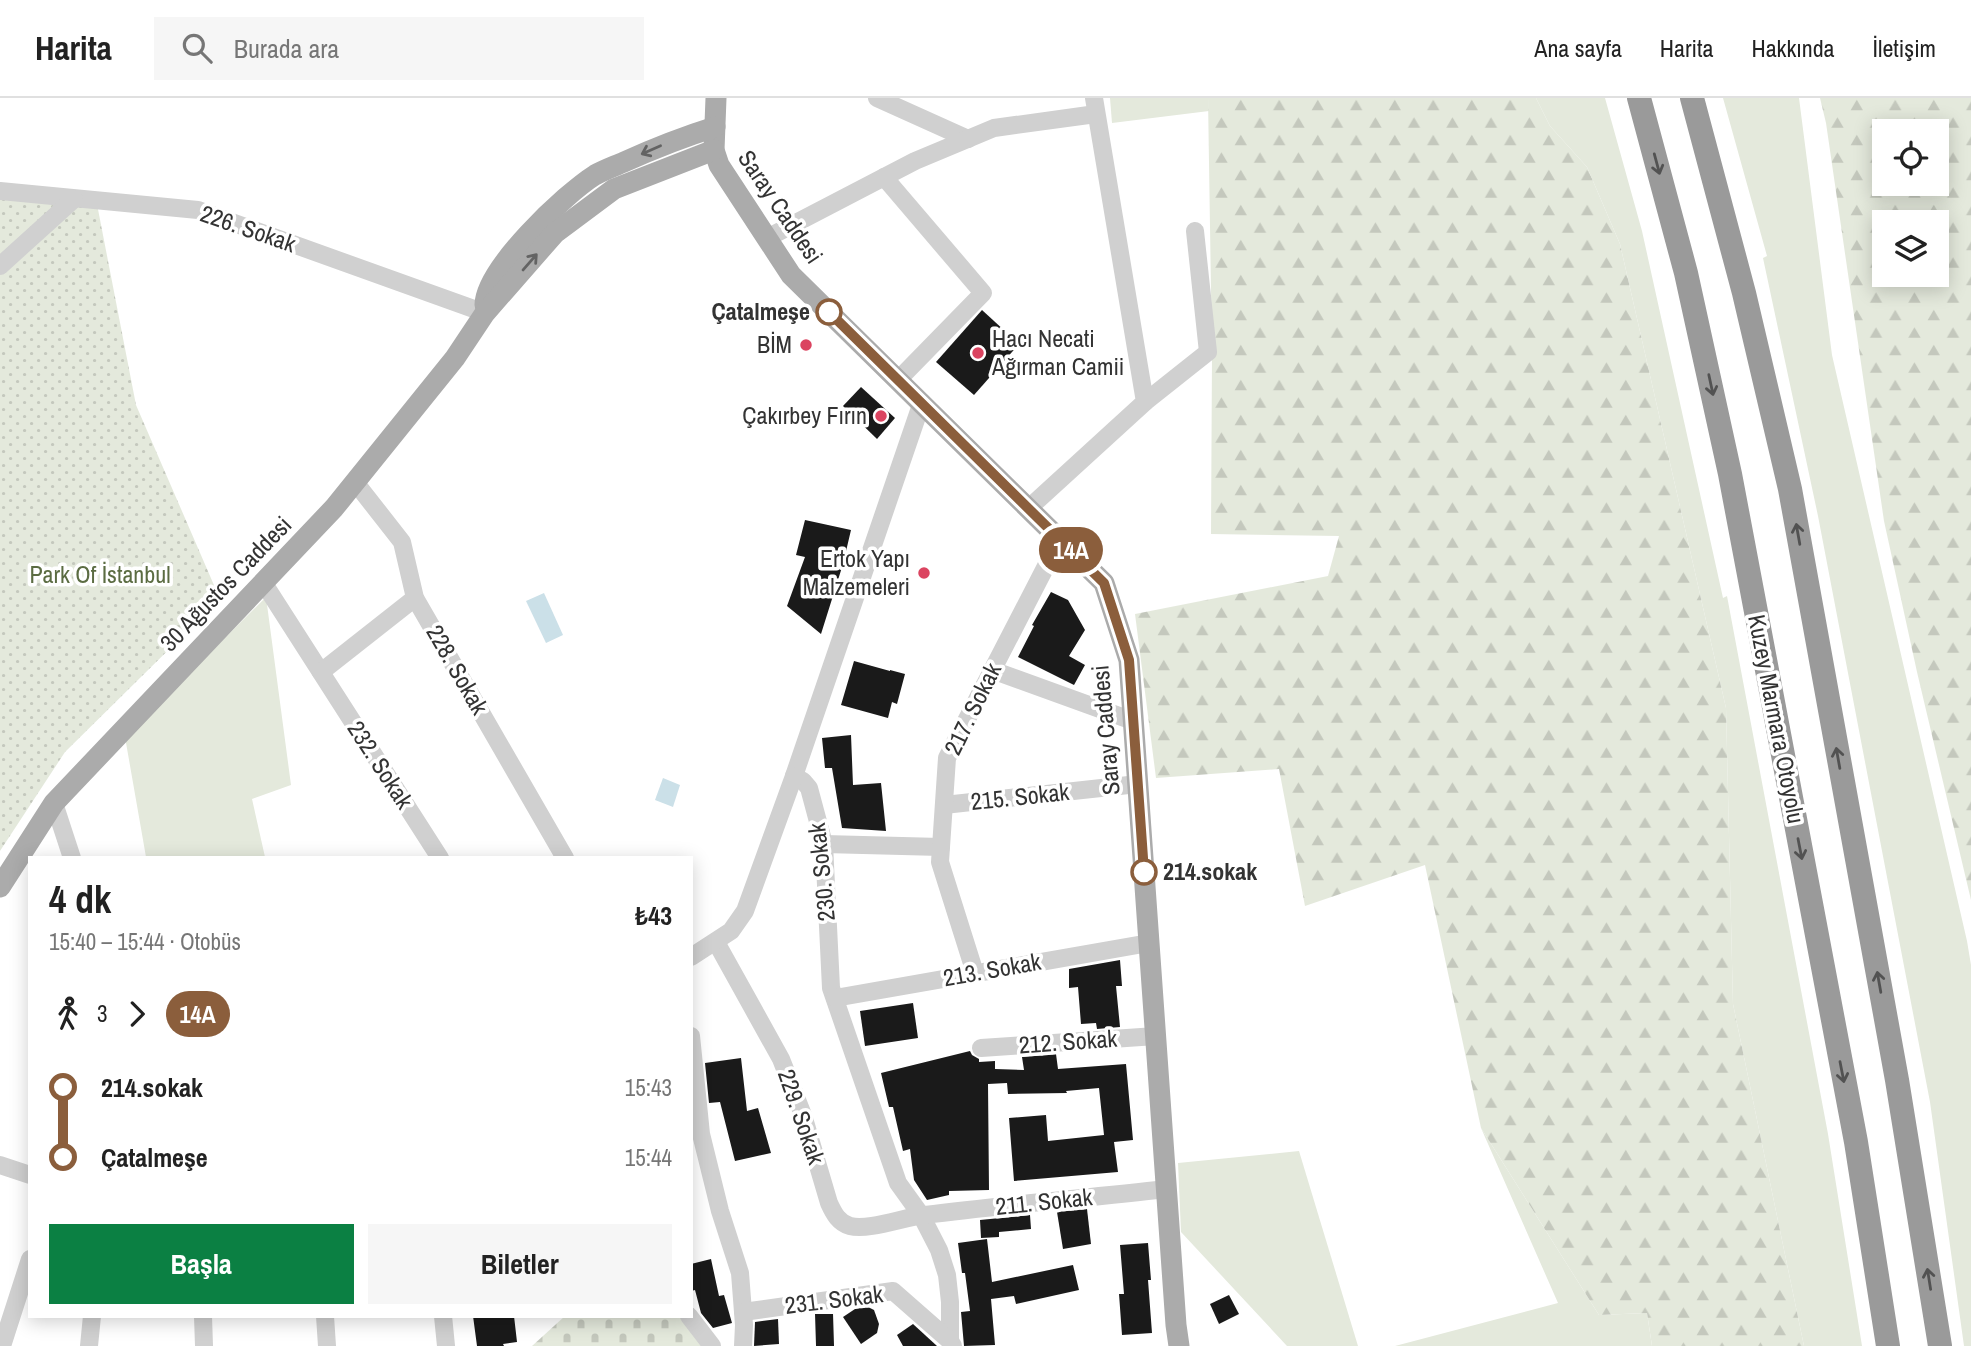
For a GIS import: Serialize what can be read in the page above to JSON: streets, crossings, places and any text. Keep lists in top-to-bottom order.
{
  "streets": {
    "highway": ["Kuzey Marmara Otoyolu"],
    "main road": ["Saray Caddesi", "30 Ağustos Caddesi"],
    "street": [
      "226. Sokak",
      "228. Sokak",
      "217. Sokak",
      "232. Sokak",
      "215. Sokak",
      "230. Sokak",
      "213. Sokak",
      "212. Sokak",
      "229. Sokak",
      "211. Sokak",
      "231. Sokak"
    ]
  },
  "crossings": [
    ["Saray Caddesi", "30 Ağustos Caddesi"],
    ["Saray Caddesi", "217. Sokak"],
    ["Saray Caddesi", "215. Sokak"],
    ["Saray Caddesi", "213. Sokak"],
    ["Saray Caddesi", "212. Sokak"],
    ["Saray Caddesi", "211. Sokak"],
    ["226. Sokak", "30 Ağustos Caddesi"],
    ["30 Ağustos Caddesi", "228. Sokak"],
    ["30 Ağustos Caddesi", "232. Sokak"],
    ["217. Sokak", "215. Sokak"],
    ["217. Sokak", "213. Sokak"],
    ["230. Sokak", "213. Sokak"],
    ["230. Sokak", "229. Sokak"],
    ["230. Sokak", "211. Sokak"],
    ["230. Sokak", "231. Sokak"],
    ["229. Sokak", "211. Sokak"]
  ],
  "parks": ["Park Of İstanbul"],
  "places": [
    "Çatalmeşe",
    "BİM",
    "Hacı Necati Ağırman Camii",
    "Çakırbey Fırın",
    "Ertok Yapı Malzemeleri",
    "214.sokak"
  ],
  "lines": ["bus line 14A"],
  "page": {
    "header": "Harita",
    "search": "Burada ara",
    "nav": [
      "Ana sayfa",
      "Harita",
      "Hakkında",
      "İletişim"
    ],
    "on_map": "14A",
    "heading": ["4 dk", "15:40 – 15:44 · Otobüs", "₺43"],
    "legs": ["3", "14A"],
    "list": [
      {
        "name": "214.sokak",
        "value": "15:43"
      },
      {
        "name": "Çatalmeşe",
        "value": "15:44"
      }
    ],
    "buttons": ["Başla", "Biletler"]
  }
}
